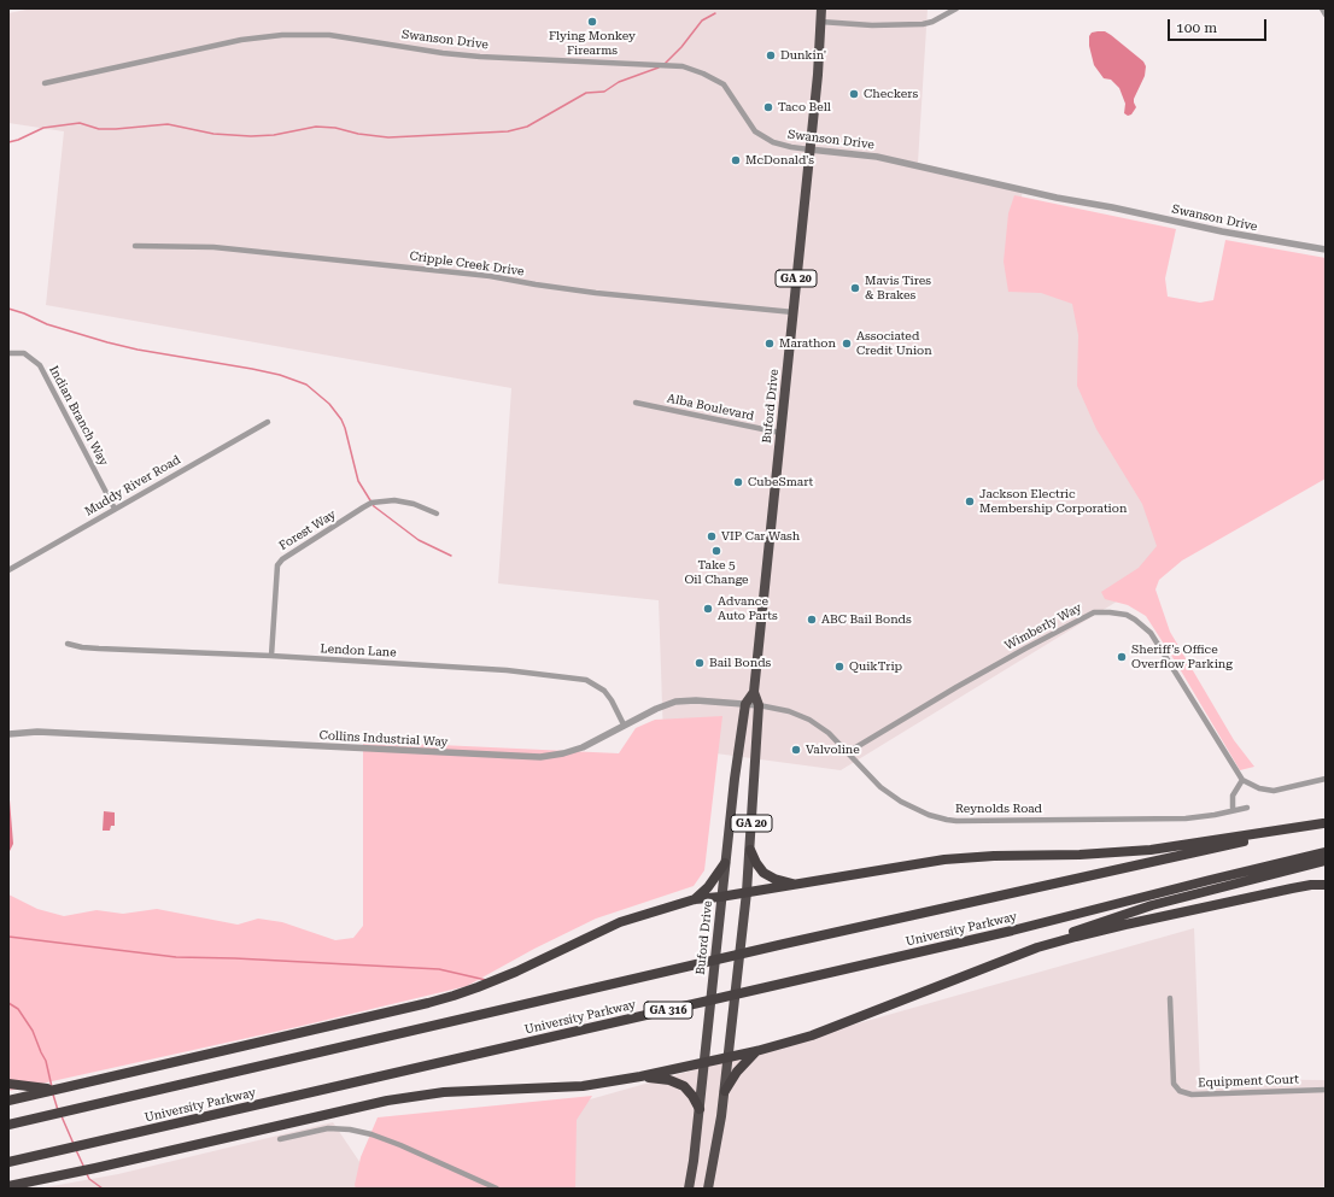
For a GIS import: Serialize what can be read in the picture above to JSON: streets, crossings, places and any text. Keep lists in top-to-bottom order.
{
  "streets": {
    "highway": [
      "GA 20",
      "Buford Drive",
      "University Parkway",
      "GA 316"
    ],
    "street": [
      "Swanson Drive",
      "Cripple Creek Drive",
      "Alba Boulevard",
      "Indian Branch Way",
      "Muddy River Road",
      "Forest Way",
      "Wimberly Way",
      "Lendon Lane",
      "Collins Industrial Way",
      "Reynolds Road",
      "Equipment Court"
    ]
  },
  "crossings": [
    ["Swanson Drive", "Buford Drive"],
    ["Cripple Creek Drive", "Buford Drive"],
    ["Buford Drive", "Alba Boulevard"],
    ["Buford Drive", "Collins Industrial Way"],
    ["Buford Drive", "Reynolds Road"],
    ["Indian Branch Way", "Muddy River Road"],
    ["Forest Way", "Lendon Lane"],
    ["Wimberly Way", "Reynolds Road"],
    ["Lendon Lane", "Collins Industrial Way"],
    ["Collins Industrial Way", "Reynolds Road"]
  ],
  "places": [
    "Flying Monkey Firearms",
    "Dunkin'",
    "Checkers",
    "Taco Bell",
    "McDonald's",
    "Mavis Tires & Brakes",
    "Marathon",
    "Associated Credit Union",
    "CubeSmart",
    "Jackson Electric Membership Corporation",
    "VIP Car Wash",
    "Take 5 Oil Change",
    "Advance Auto Parts",
    "ABC Bail Bonds",
    "Sheriff's Office Overflow Parking",
    "Bail Bonds",
    "QuikTrip",
    "Valvoline"
  ],
  "scale_bar": "100 m"
}
